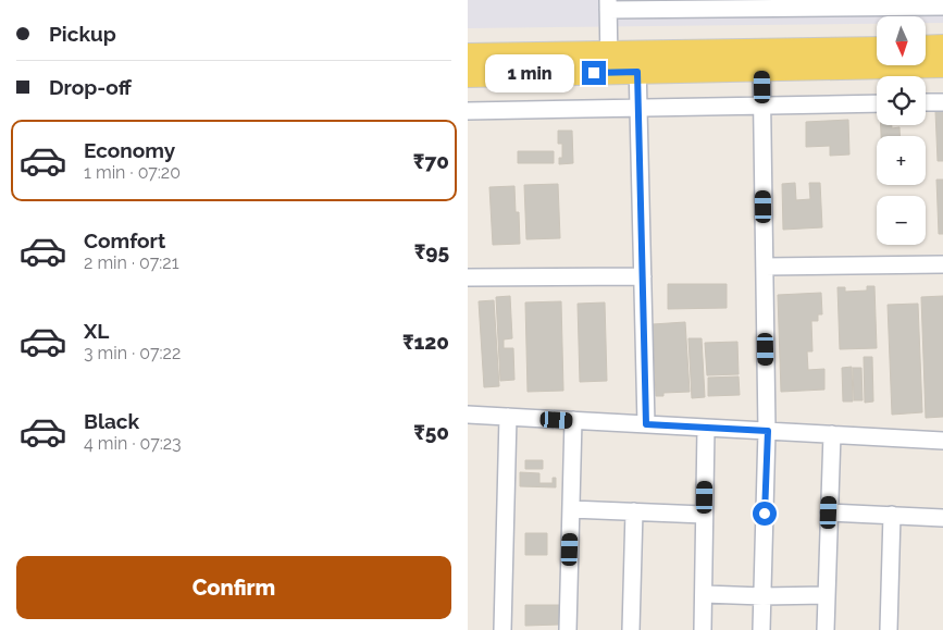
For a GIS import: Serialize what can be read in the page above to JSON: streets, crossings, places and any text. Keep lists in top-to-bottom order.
{
  "north": "bottom",
  "page": {
    "banner": ["Pickup", "Drop-off"],
    "map_buttons": ["+", "−"],
    "bubble": "1 min",
    "list": [
      {
        "name": "Economy",
        "note": "1 min · 07:20",
        "value": "₹70"
      },
      {
        "name": "Comfort",
        "note": "2 min · 07:21",
        "value": "₹95"
      },
      {
        "name": "XL",
        "note": "3 min · 07:22",
        "value": "₹120"
      },
      {
        "name": "Black",
        "note": "4 min · 07:23",
        "value": "₹50"
      }
    ],
    "buttons": "Confirm"
  }
}
